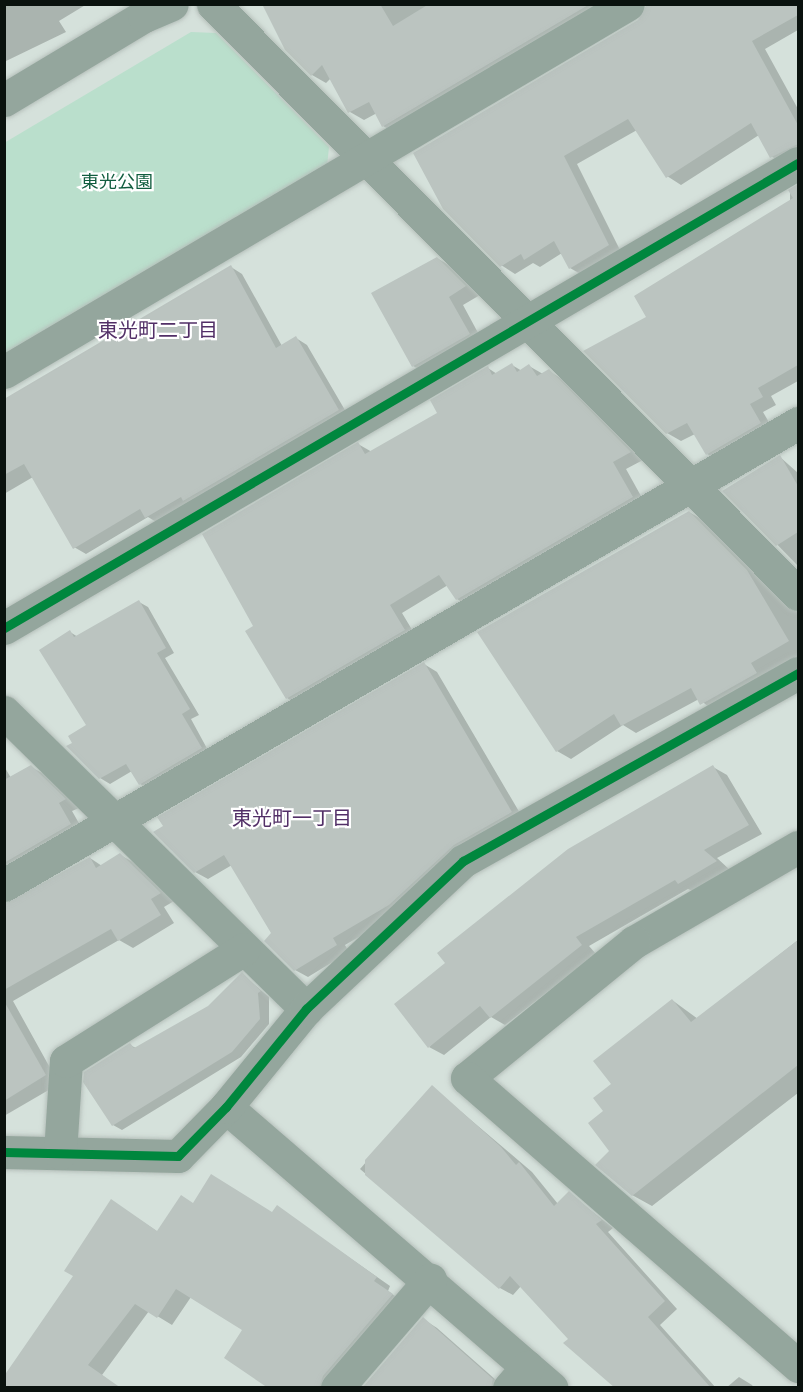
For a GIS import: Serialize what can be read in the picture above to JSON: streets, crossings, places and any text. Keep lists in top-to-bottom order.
{
  "districts": ["東光町二丁目", "東光町一丁目"],
  "parks": ["東光公園"]
}
